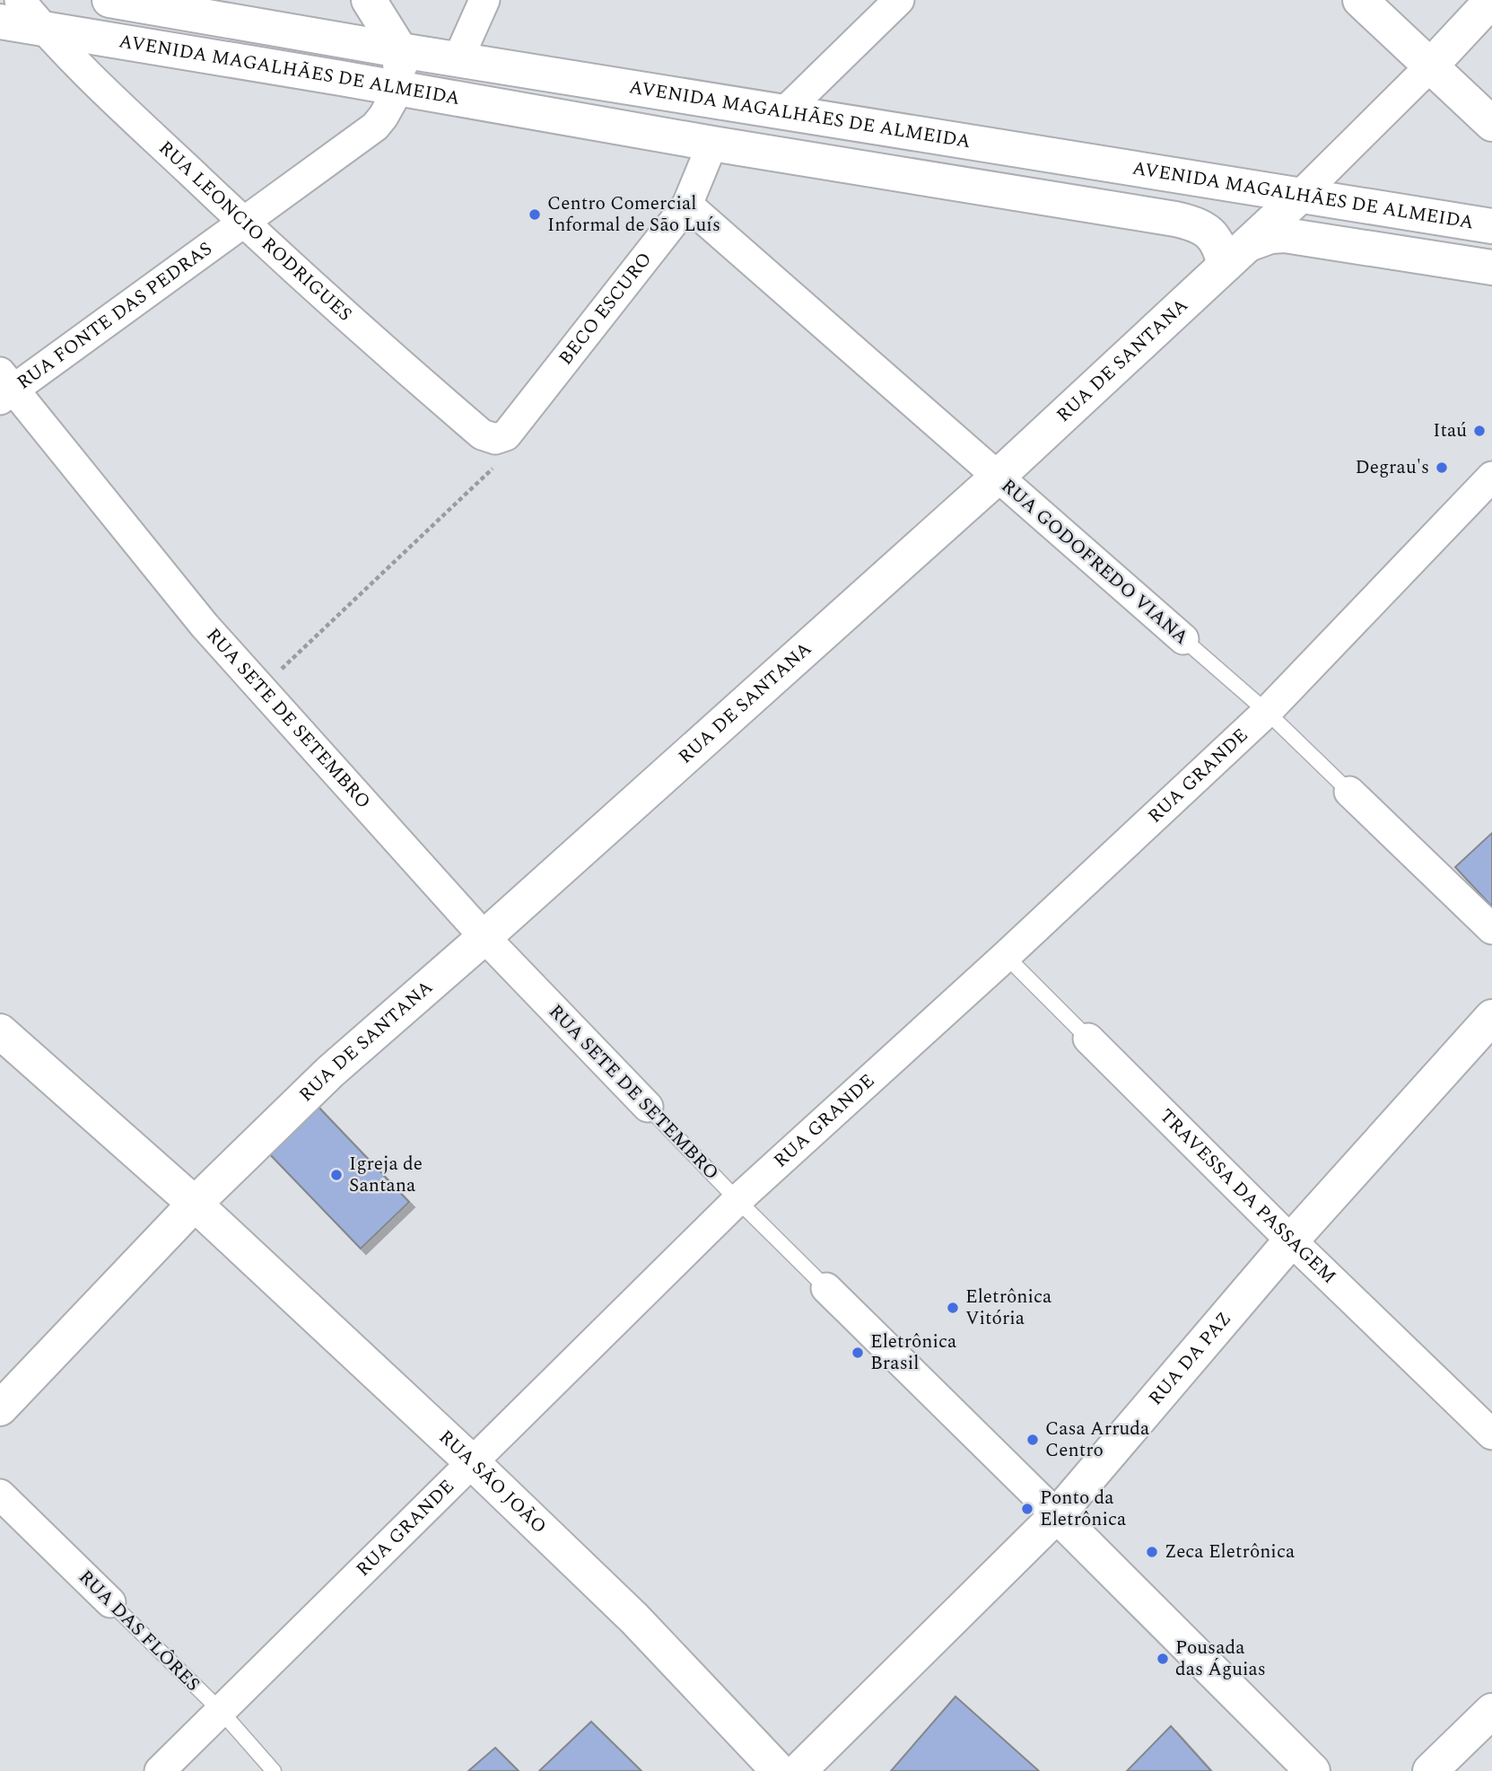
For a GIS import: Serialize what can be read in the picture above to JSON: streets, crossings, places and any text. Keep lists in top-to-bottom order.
{
  "streets": {
    "main road": [
      "AVENIDA MAGALHÃES DE ALMEIDA",
      "RUA DE SANTANA",
      "RUA SETE DE SETEMBRO",
      "RUA DA PAZ",
      "RUA SÃO JOÃO"
    ],
    "street": [
      "RUA LEONCIO RODRIGUES",
      "BECO ESCURO",
      "RUA FONTE DAS PEDRAS",
      "RUA GODOFREDO VIANA",
      "RUA GRANDE",
      "TRAVESSA DA PASSAGEM",
      "RUA DAS FLÔRES"
    ]
  },
  "crossings": [
    ["AVENIDA MAGALHÃES DE ALMEIDA", "RUA LEONCIO RODRIGUES"],
    ["AVENIDA MAGALHÃES DE ALMEIDA", "BECO ESCURO"],
    ["AVENIDA MAGALHÃES DE ALMEIDA", "RUA FONTE DAS PEDRAS"],
    ["AVENIDA MAGALHÃES DE ALMEIDA", "RUA DE SANTANA"],
    ["RUA LEONCIO RODRIGUES", "BECO ESCURO"],
    ["RUA LEONCIO RODRIGUES", "RUA FONTE DAS PEDRAS"],
    ["BECO ESCURO", "RUA GODOFREDO VIANA"],
    ["RUA FONTE DAS PEDRAS", "RUA SETE DE SETEMBRO"],
    ["RUA DE SANTANA", "RUA GODOFREDO VIANA"],
    ["RUA DE SANTANA", "RUA SETE DE SETEMBRO"],
    ["RUA DE SANTANA", "RUA SÃO JOÃO"],
    ["RUA GODOFREDO VIANA", "RUA GRANDE"],
    ["RUA SETE DE SETEMBRO", "RUA GRANDE"],
    ["RUA SETE DE SETEMBRO", "RUA DA PAZ"],
    ["RUA GRANDE", "TRAVESSA DA PASSAGEM"],
    ["RUA GRANDE", "RUA SÃO JOÃO"],
    ["RUA GRANDE", "RUA DAS FLÔRES"],
    ["TRAVESSA DA PASSAGEM", "RUA DA PAZ"]
  ],
  "places": [
    "Centro Comercial Informal de São Luís",
    "Itaú",
    "Degrau's",
    "Igreja de Santana",
    "Eletrônica Vitória",
    "Eletrônica Brasil",
    "Casa Arruda Centro",
    "Ponto da Eletrônica",
    "Zeca Eletrônica",
    "Pousada das Águias"
  ]
}
